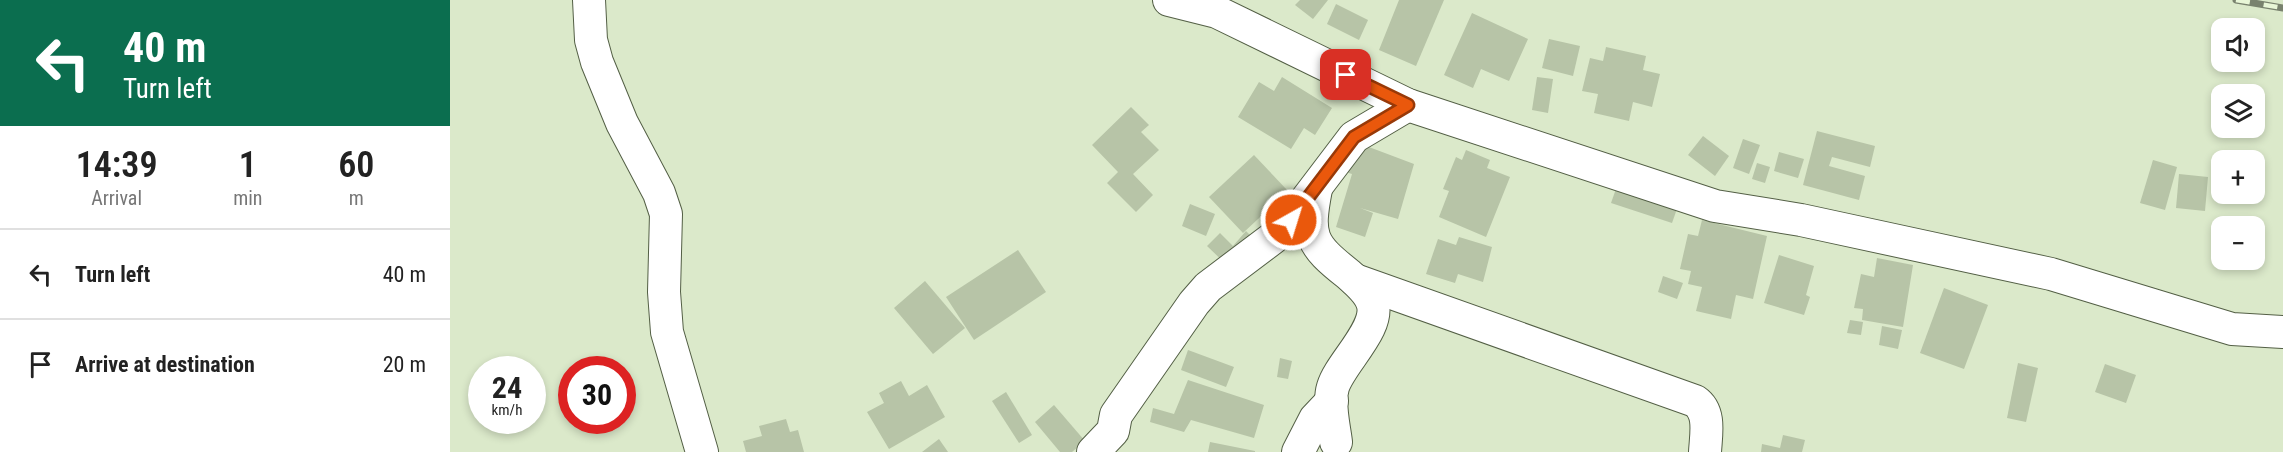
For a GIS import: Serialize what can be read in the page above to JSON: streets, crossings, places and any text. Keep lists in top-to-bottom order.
{
  "page": {
    "turn": ["40 m", "Turn left"],
    "map_buttons": ["+", "−"],
    "eta": [
      "14:39",
      "Arrival",
      "1",
      "min",
      "60",
      "m"
    ],
    "list": [
      {
        "name": "Turn left",
        "value": "40 m"
      },
      {
        "name": "Arrive at destination",
        "value": "20 m"
      }
    ],
    "speed": "24 km/h",
    "limit": "30"
  }
}
